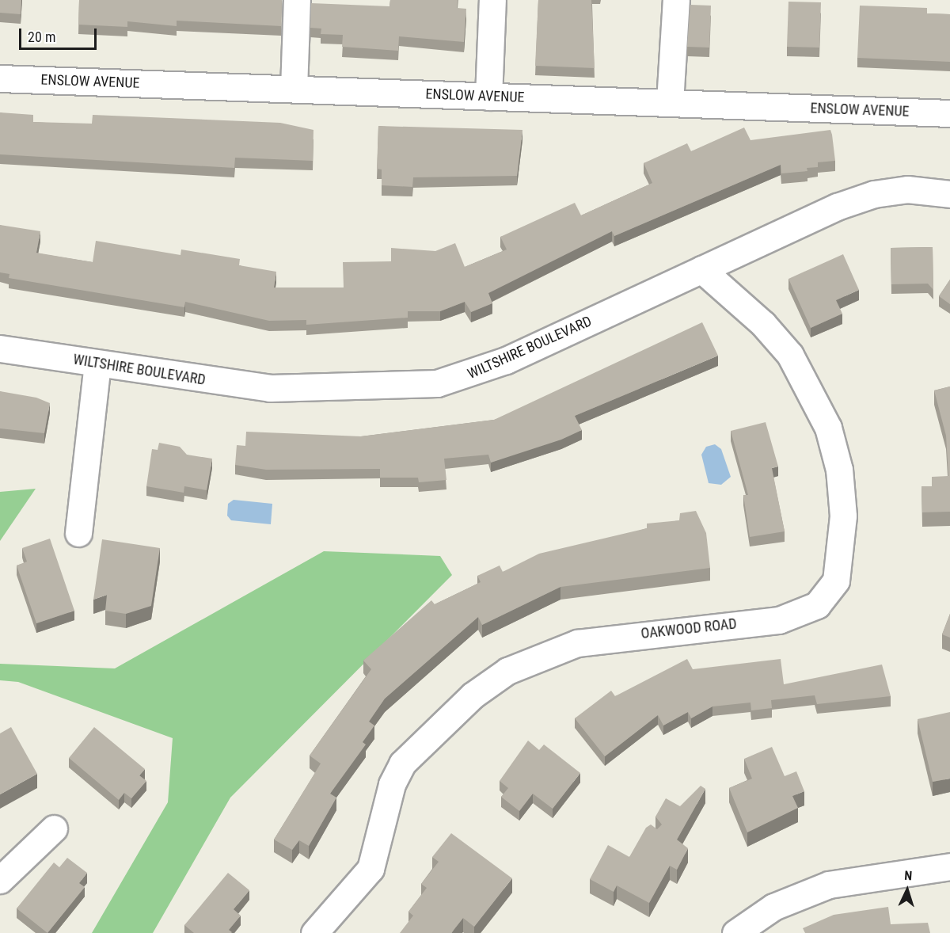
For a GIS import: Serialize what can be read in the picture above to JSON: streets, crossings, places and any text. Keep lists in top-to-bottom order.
{
  "streets": {
    "street": ["ENSLOW AVENUE", "WILTSHIRE BOULEVARD", "OAKWOOD ROAD"]
  },
  "crossings": [
    ["WILTSHIRE BOULEVARD", "OAKWOOD ROAD"]
  ],
  "scale_bar": "20 m",
  "north": "top"
}
